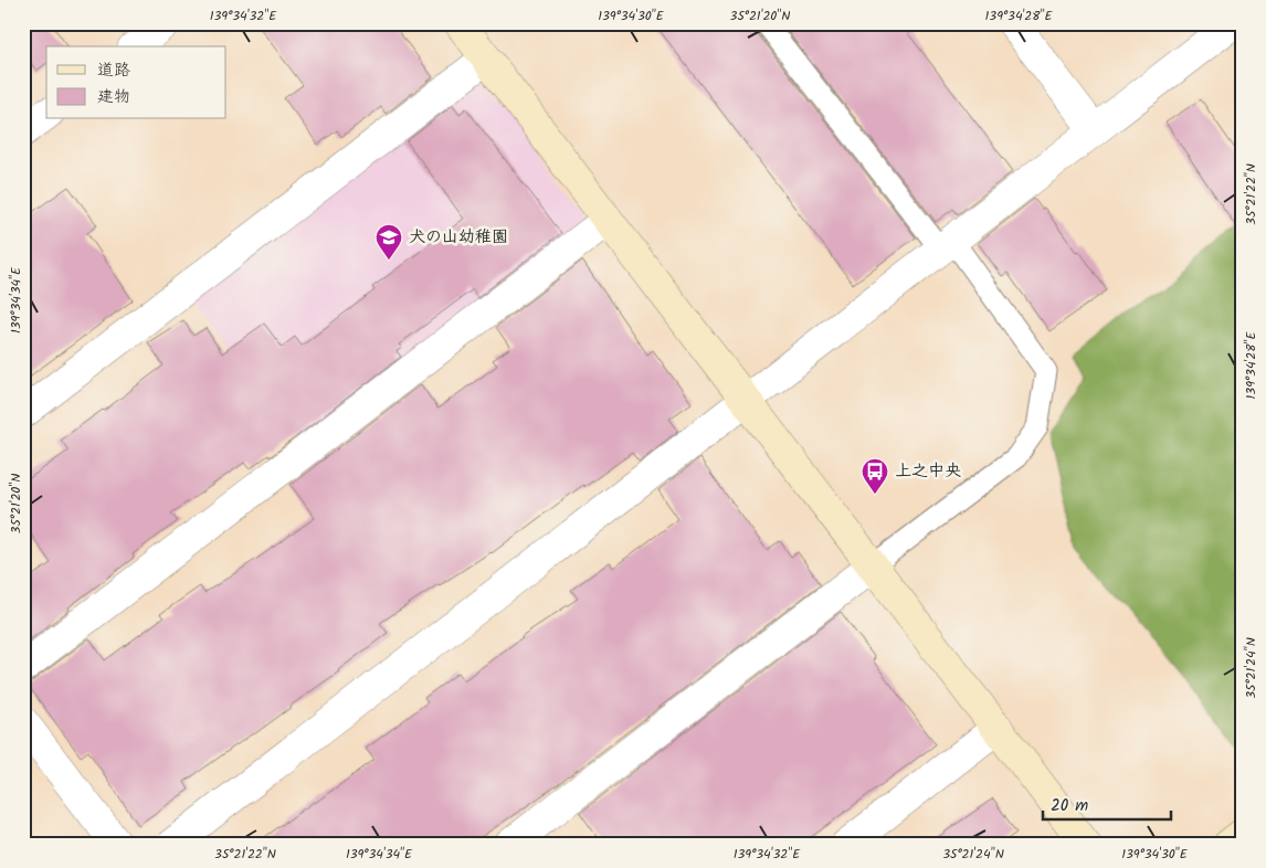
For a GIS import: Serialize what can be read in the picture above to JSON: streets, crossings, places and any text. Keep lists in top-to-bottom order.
{
  "places": {
    "school or university": ["犬の山幼稚園"],
    "bus stop": ["上之中央"]
  },
  "legend": ["道路", "建物"],
  "scale_bar": "20 m",
  "coordinates": [
    "139°34'32\"E",
    "139°34'30\"E",
    "35°21'20\"N",
    "139°34'28\"E",
    "35°21'22\"N",
    "139°34'34\"E",
    "35°21'24\"N"
  ]
}
